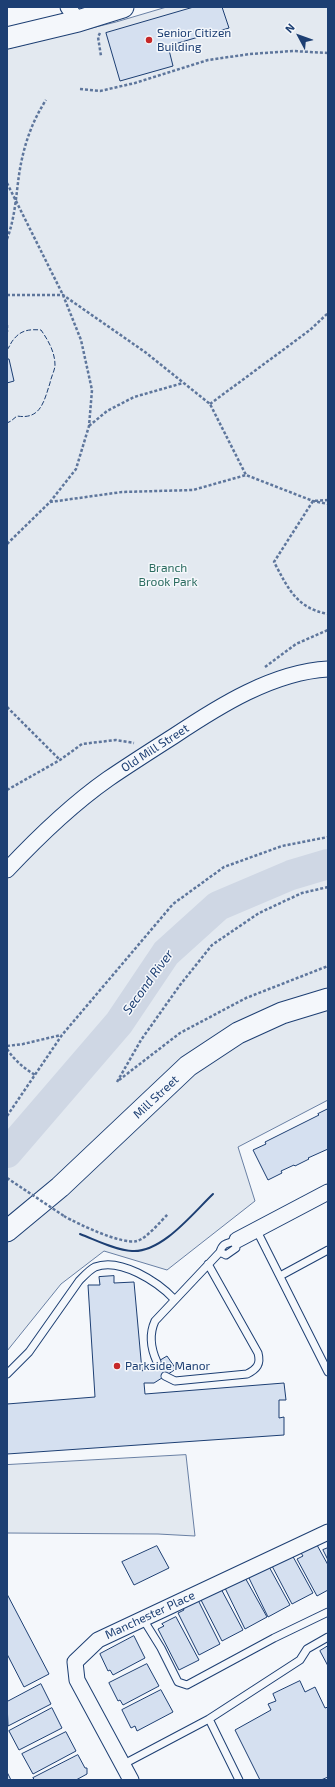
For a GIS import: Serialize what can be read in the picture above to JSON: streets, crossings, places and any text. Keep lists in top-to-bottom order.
{
  "streets": {
    "street": ["Old Mill Street", "Mill Street", "Manchester Place"]
  },
  "water": ["Second River"],
  "parks": ["Branch Brook Park"],
  "places": ["Senior Citizen Building", "Parkside Manor"],
  "north": "top left"
}
